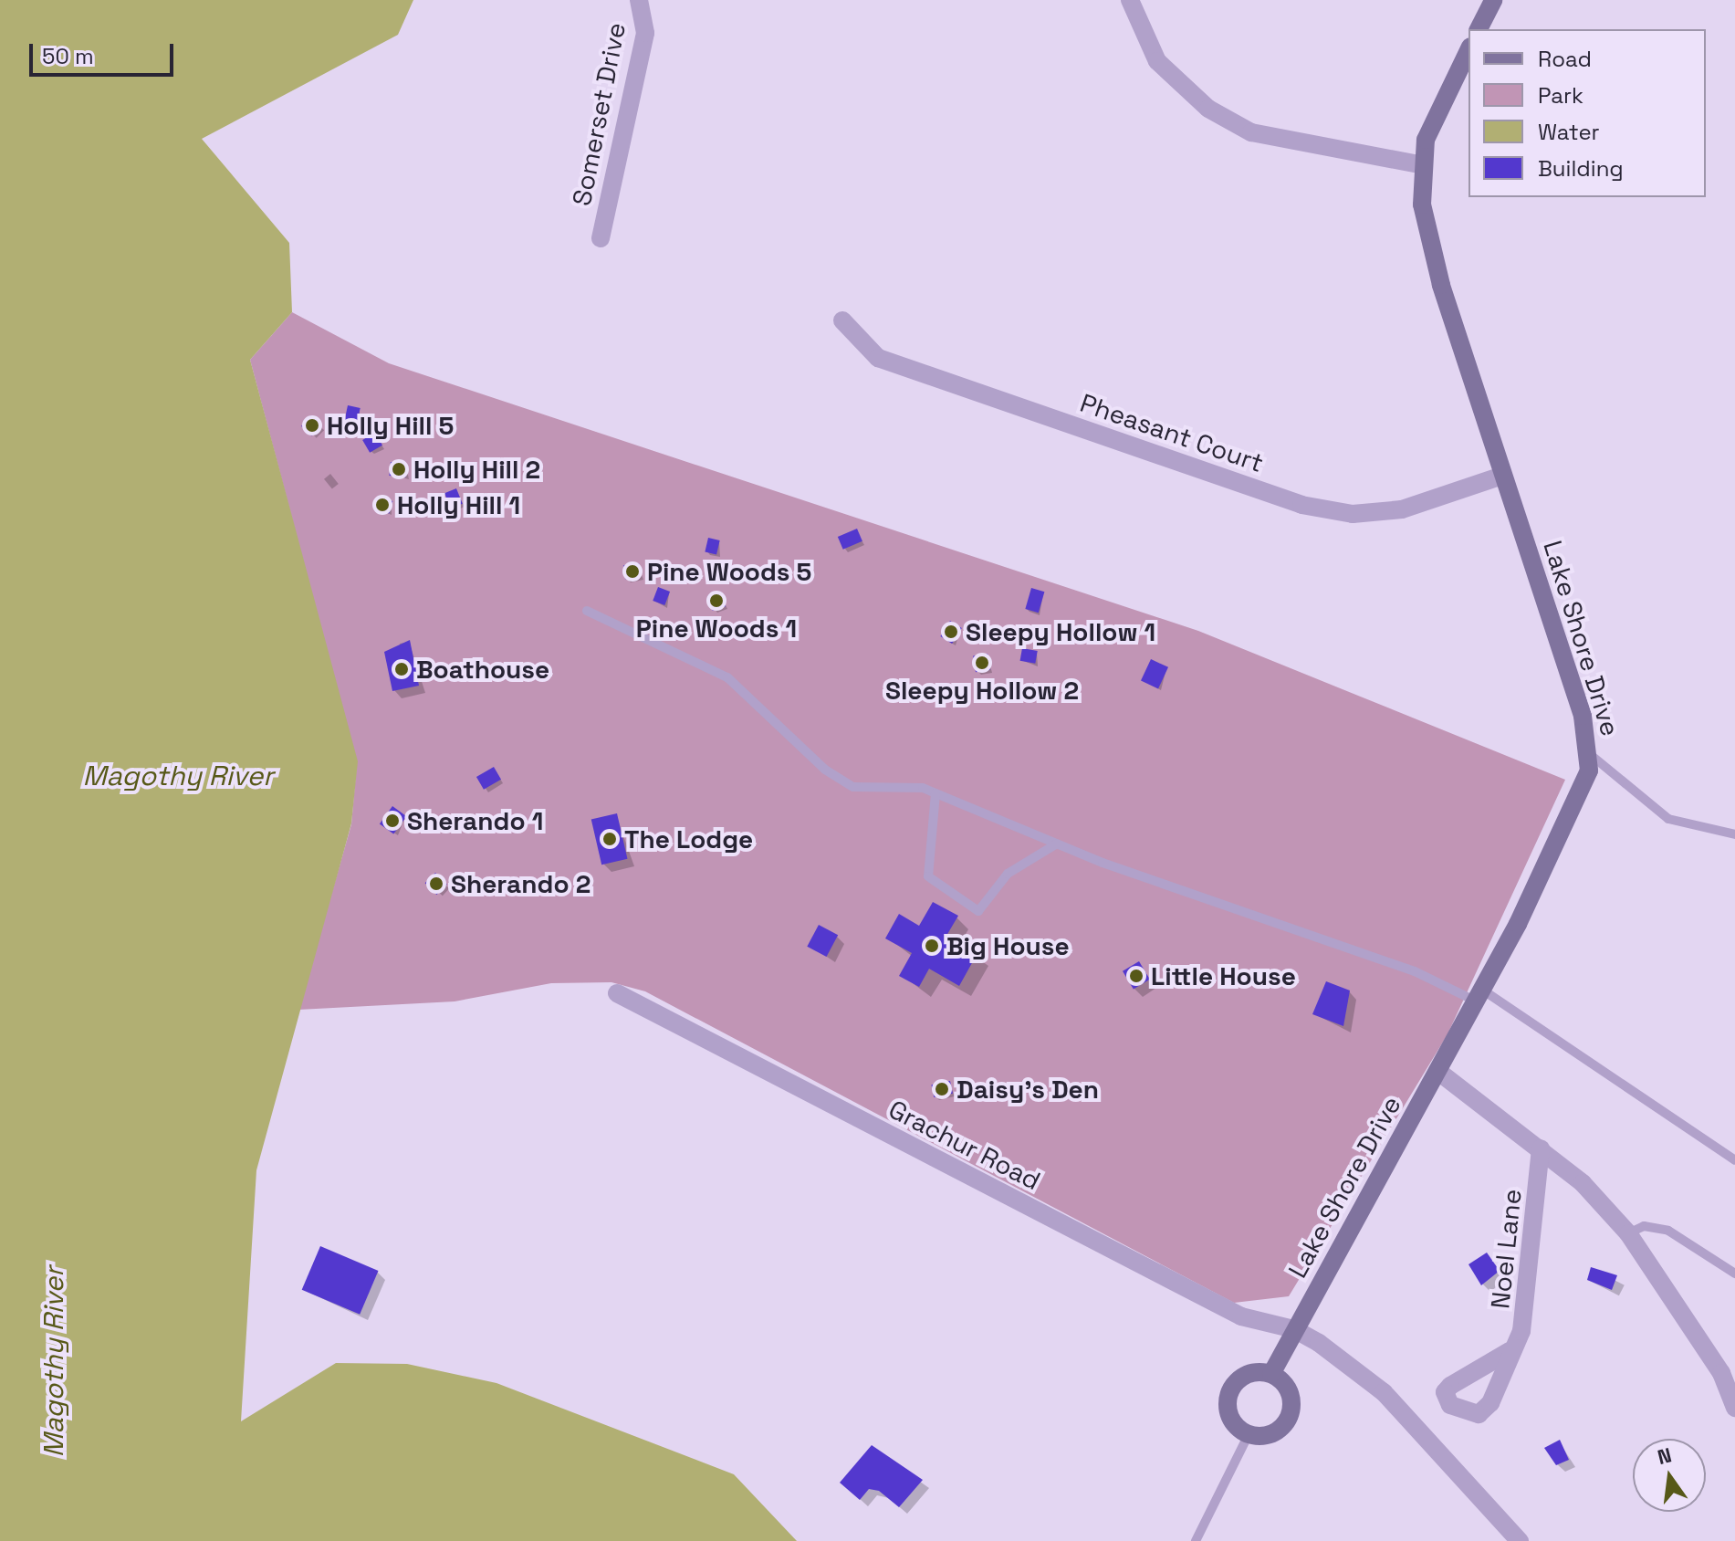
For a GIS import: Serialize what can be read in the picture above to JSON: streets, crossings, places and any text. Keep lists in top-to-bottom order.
{
  "streets": {
    "street": [
      "Somerset Drive",
      "Pheasant Court",
      "Lake Shore Drive",
      "Grachur Road",
      "Noel Lane"
    ]
  },
  "crossings": [
    ["Pheasant Court", "Lake Shore Drive"],
    ["Lake Shore Drive", "Grachur Road"]
  ],
  "water": ["Magothy River"],
  "places": [
    "Holly Hill 5",
    "Holly Hill 2",
    "Holly Hill 1",
    "Pine Woods 5",
    "Pine Woods 1",
    "Sleepy Hollow 1",
    "Sleepy Hollow 2",
    "Boathouse",
    "Sherando 1",
    "The Lodge",
    "Sherando 2",
    "Big House",
    "Little House",
    "Daisy’s Den"
  ],
  "legend": [
    "Road",
    "Park",
    "Water",
    "Building"
  ],
  "scale_bar": "50 m",
  "north": "top"
}
